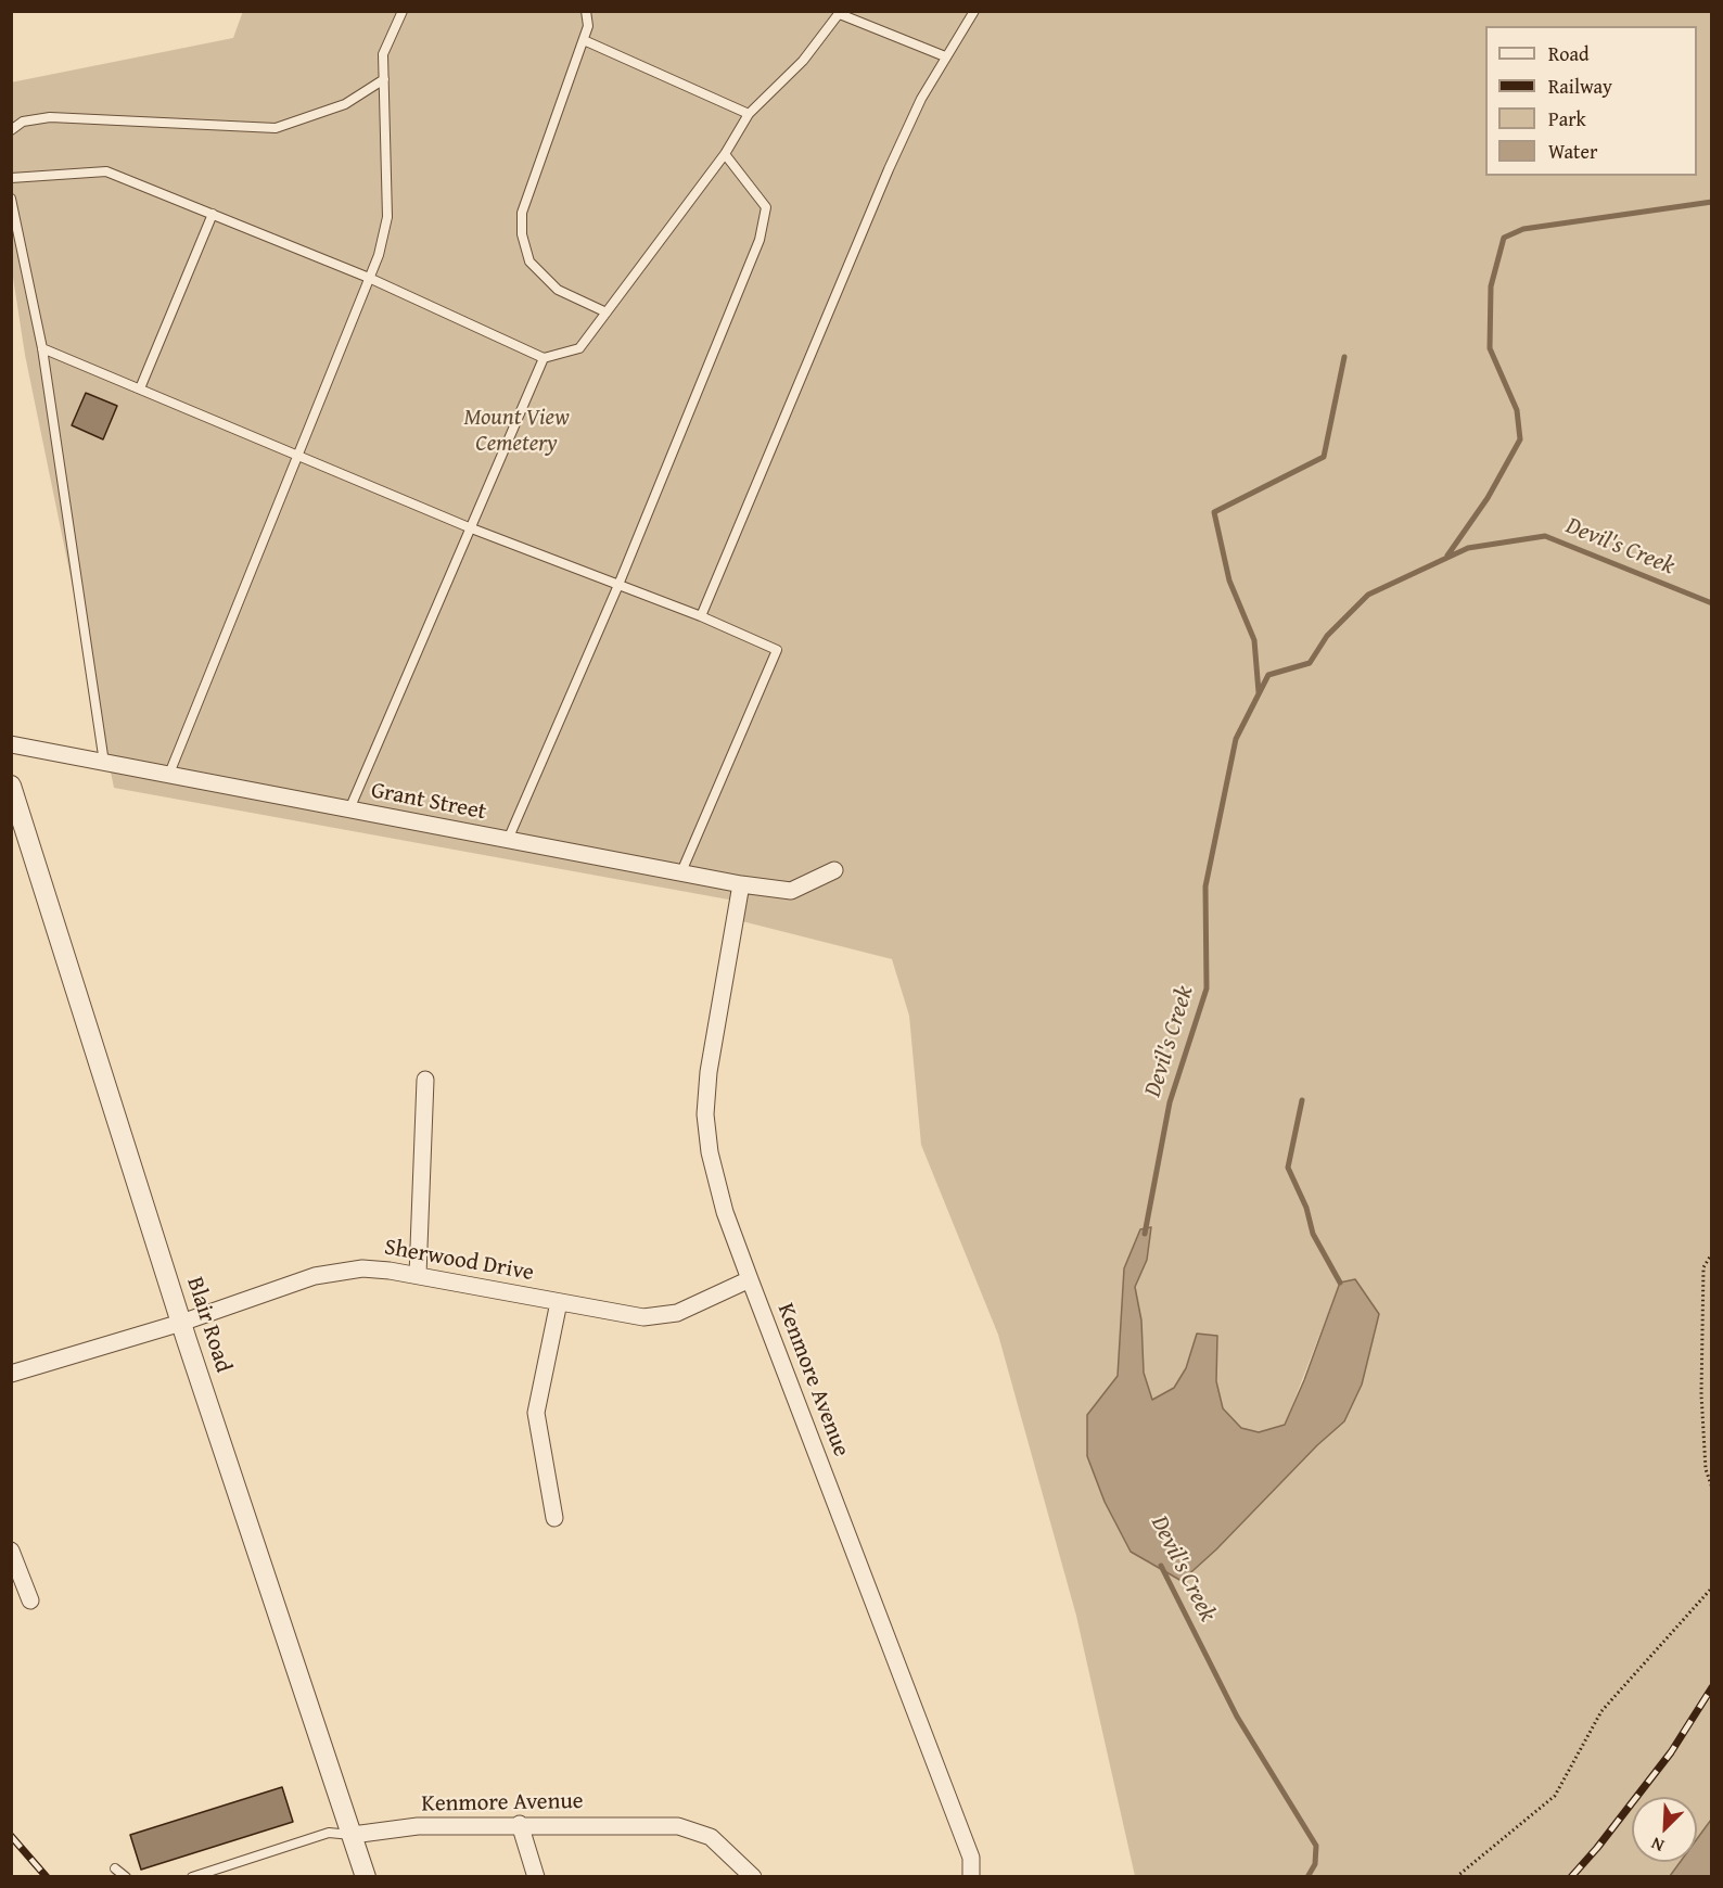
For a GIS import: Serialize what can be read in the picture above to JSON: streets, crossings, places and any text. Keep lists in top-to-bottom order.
{
  "streets": {
    "street": [
      "Grant Street",
      "Sherwood Drive",
      "Blair Road",
      "Kenmore Avenue"
    ]
  },
  "crossings": [
    ["Grant Street", "Kenmore Avenue"],
    ["Sherwood Drive", "Blair Road"],
    ["Sherwood Drive", "Kenmore Avenue"],
    ["Blair Road", "Kenmore Avenue"]
  ],
  "water": ["Devil's Creek"],
  "parks": ["Mount View Cemetery"],
  "legend": [
    "Road",
    "Railway",
    "Park",
    "Water"
  ],
  "north": "bottom left"
}
